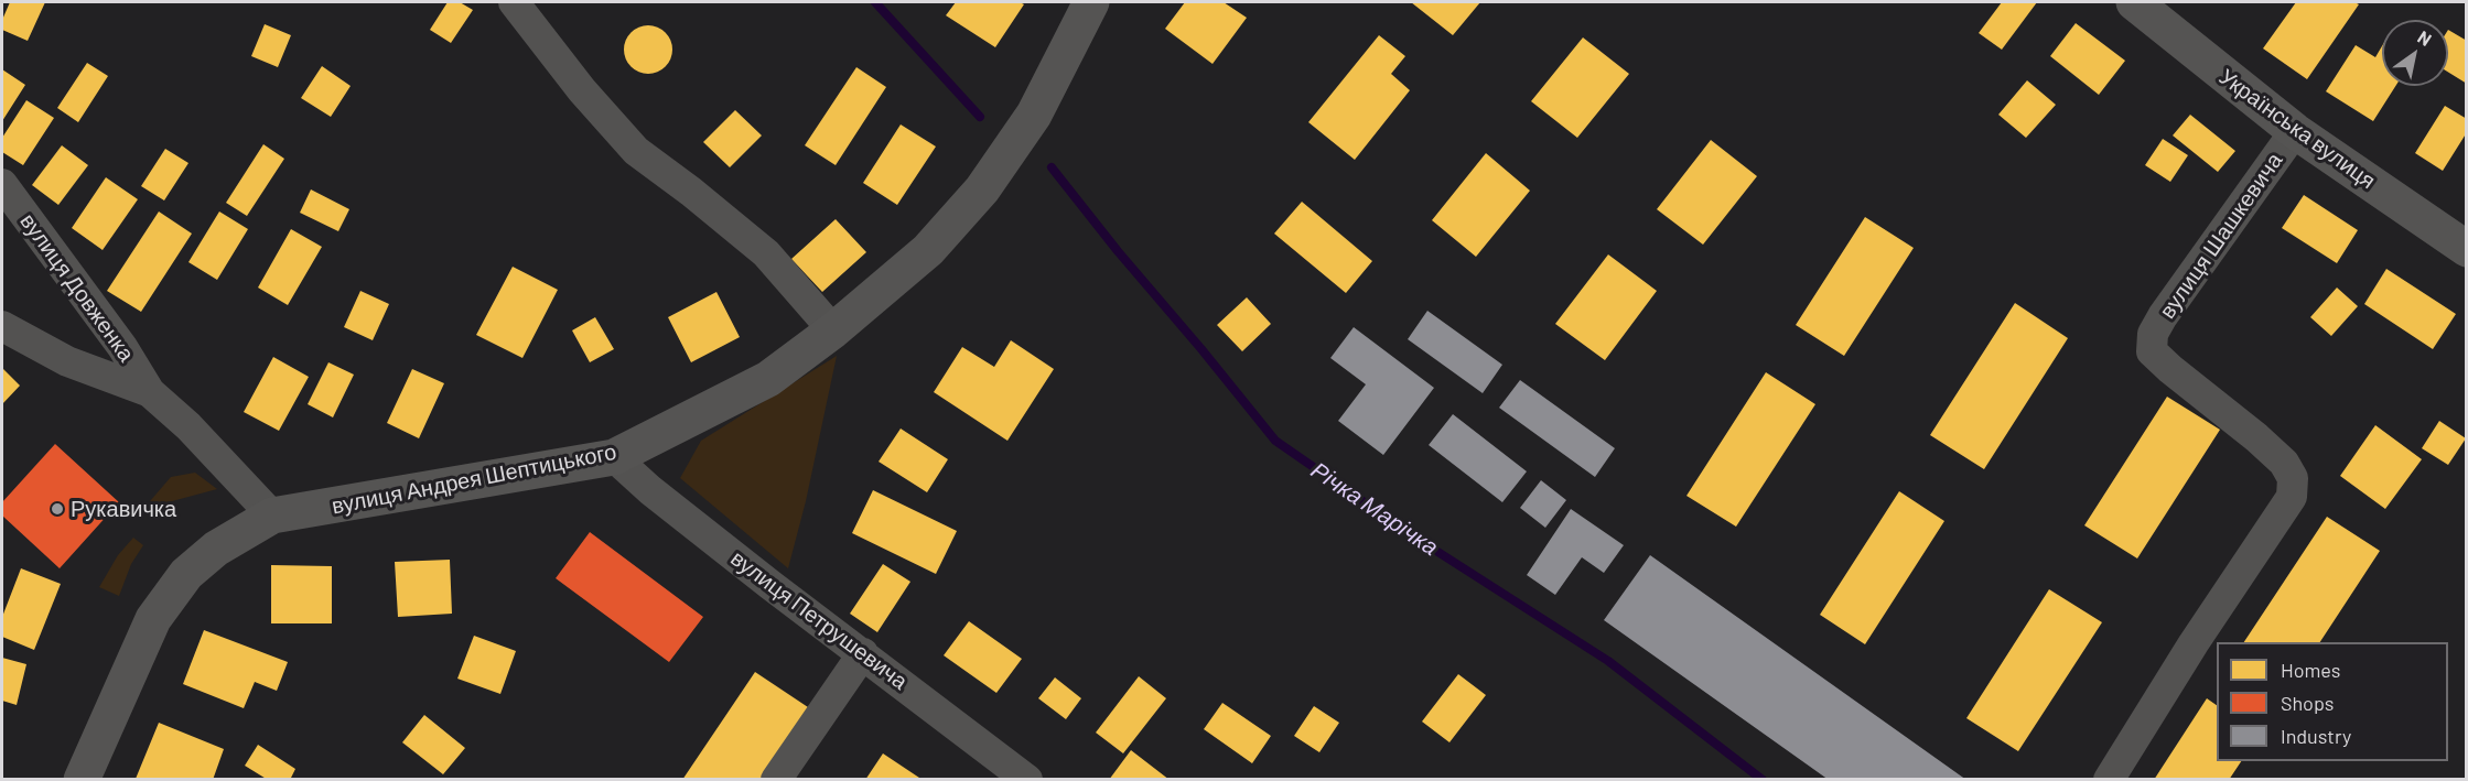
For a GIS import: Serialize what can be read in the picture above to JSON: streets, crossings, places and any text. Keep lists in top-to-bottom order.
{
  "streets": {
    "street": [
      "Українська вулиця",
      "вулиця Шашкевича",
      "вулиця Довженка",
      "вулиця Андрея Шептицького",
      "вулиця Петрушевича"
    ]
  },
  "crossings": [
    ["Українська вулиця", "вулиця Шашкевича"],
    ["вулиця Довженка", "вулиця Андрея Шептицького"],
    ["вулиця Андрея Шептицького", "вулиця Петрушевича"]
  ],
  "water": ["Річка Марічка"],
  "places": ["Рукавичка"],
  "legend": ["Homes", "Shops", "Industry"],
  "north": "top right"
}
